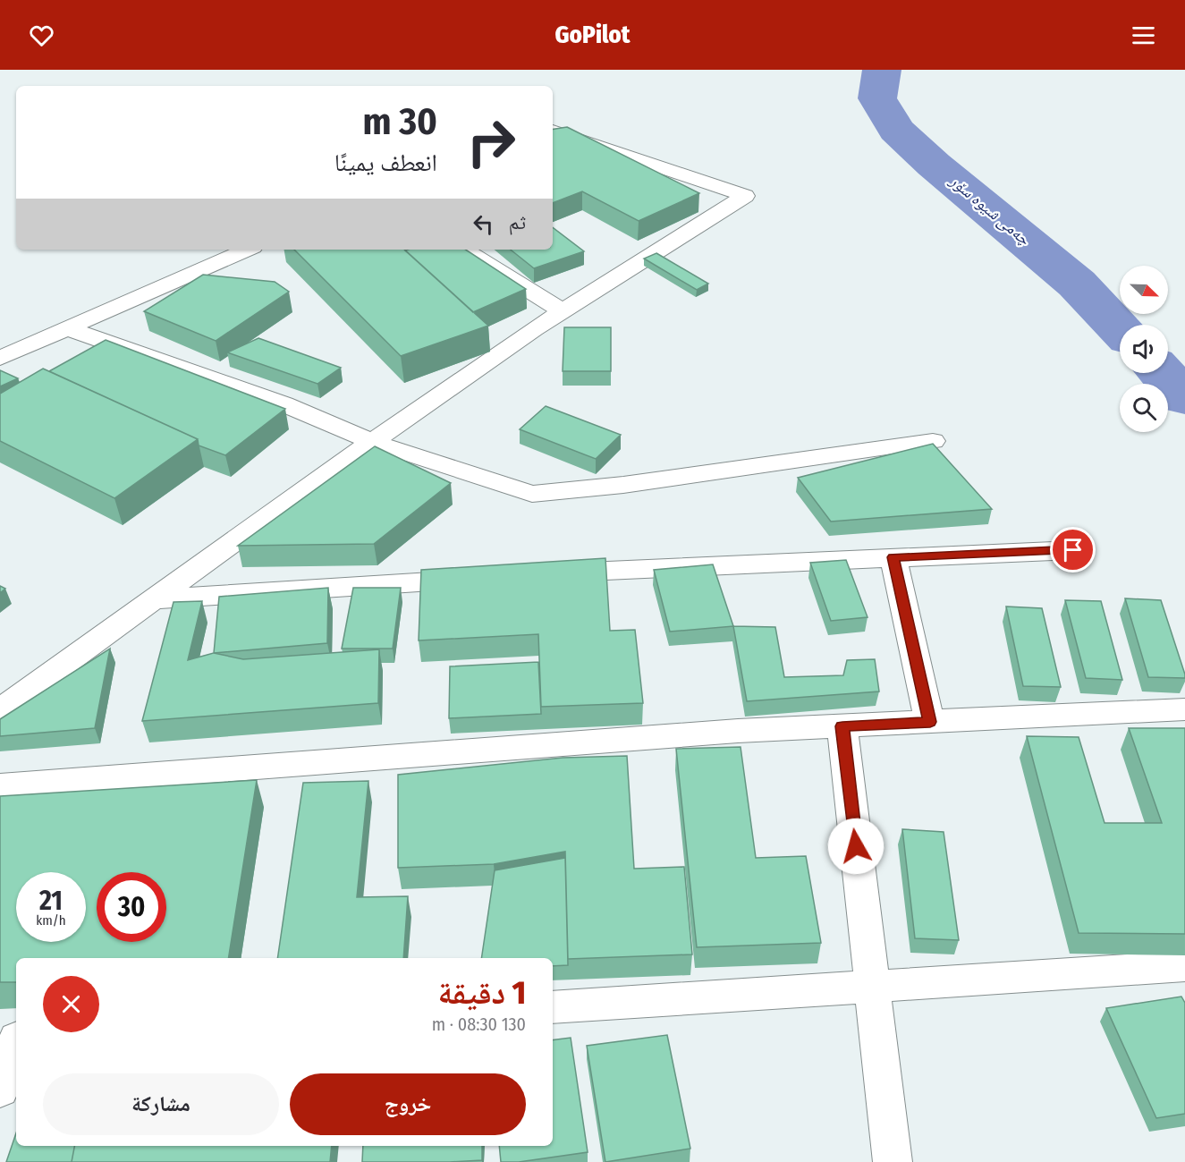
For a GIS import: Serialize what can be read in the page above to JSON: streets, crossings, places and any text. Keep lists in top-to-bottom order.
{
  "water": ["چەمی شیوە سۆر"],
  "north": "bottom right",
  "page": {
    "header": "GoPilot",
    "turn": ["30 m", "انعطف يمينًا"],
    "then": "ثم",
    "speed": "21 km/h",
    "limit": "30",
    "heading": ["1 دقيقة", "130 m · 08:30"],
    "buttons": ["خروج", "مشاركة"]
  }
}
